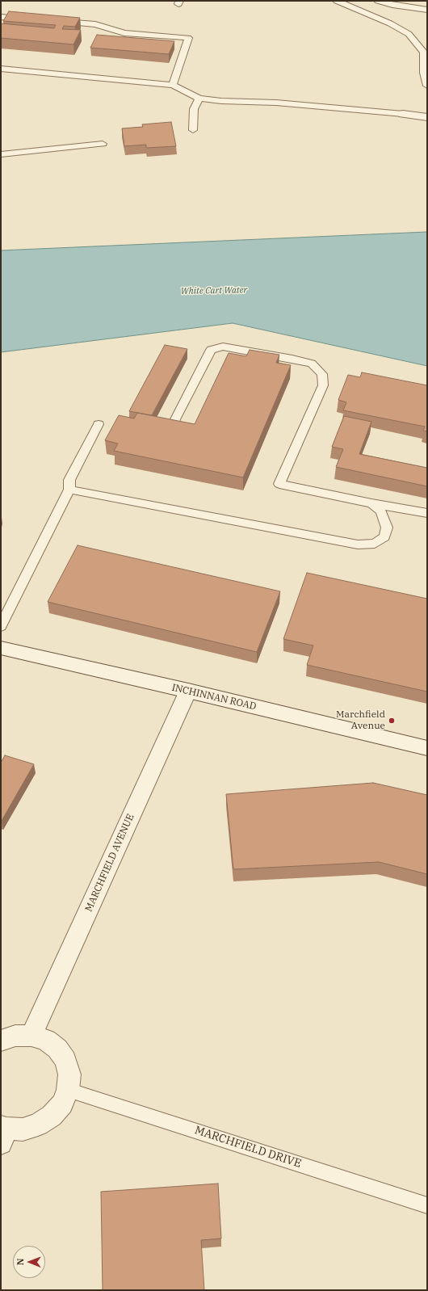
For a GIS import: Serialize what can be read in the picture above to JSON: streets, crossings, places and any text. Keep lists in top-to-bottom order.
{
  "streets": {
    "street": ["INCHINNAN ROAD", "MARCHFIELD AVENUE"],
    "lane": ["MARCHFIELD DRIVE"]
  },
  "crossings": [
    ["INCHINNAN ROAD", "MARCHFIELD AVENUE"]
  ],
  "water": ["White Cart Water"],
  "places": ["Marchfield Avenue"],
  "north": "left"
}
